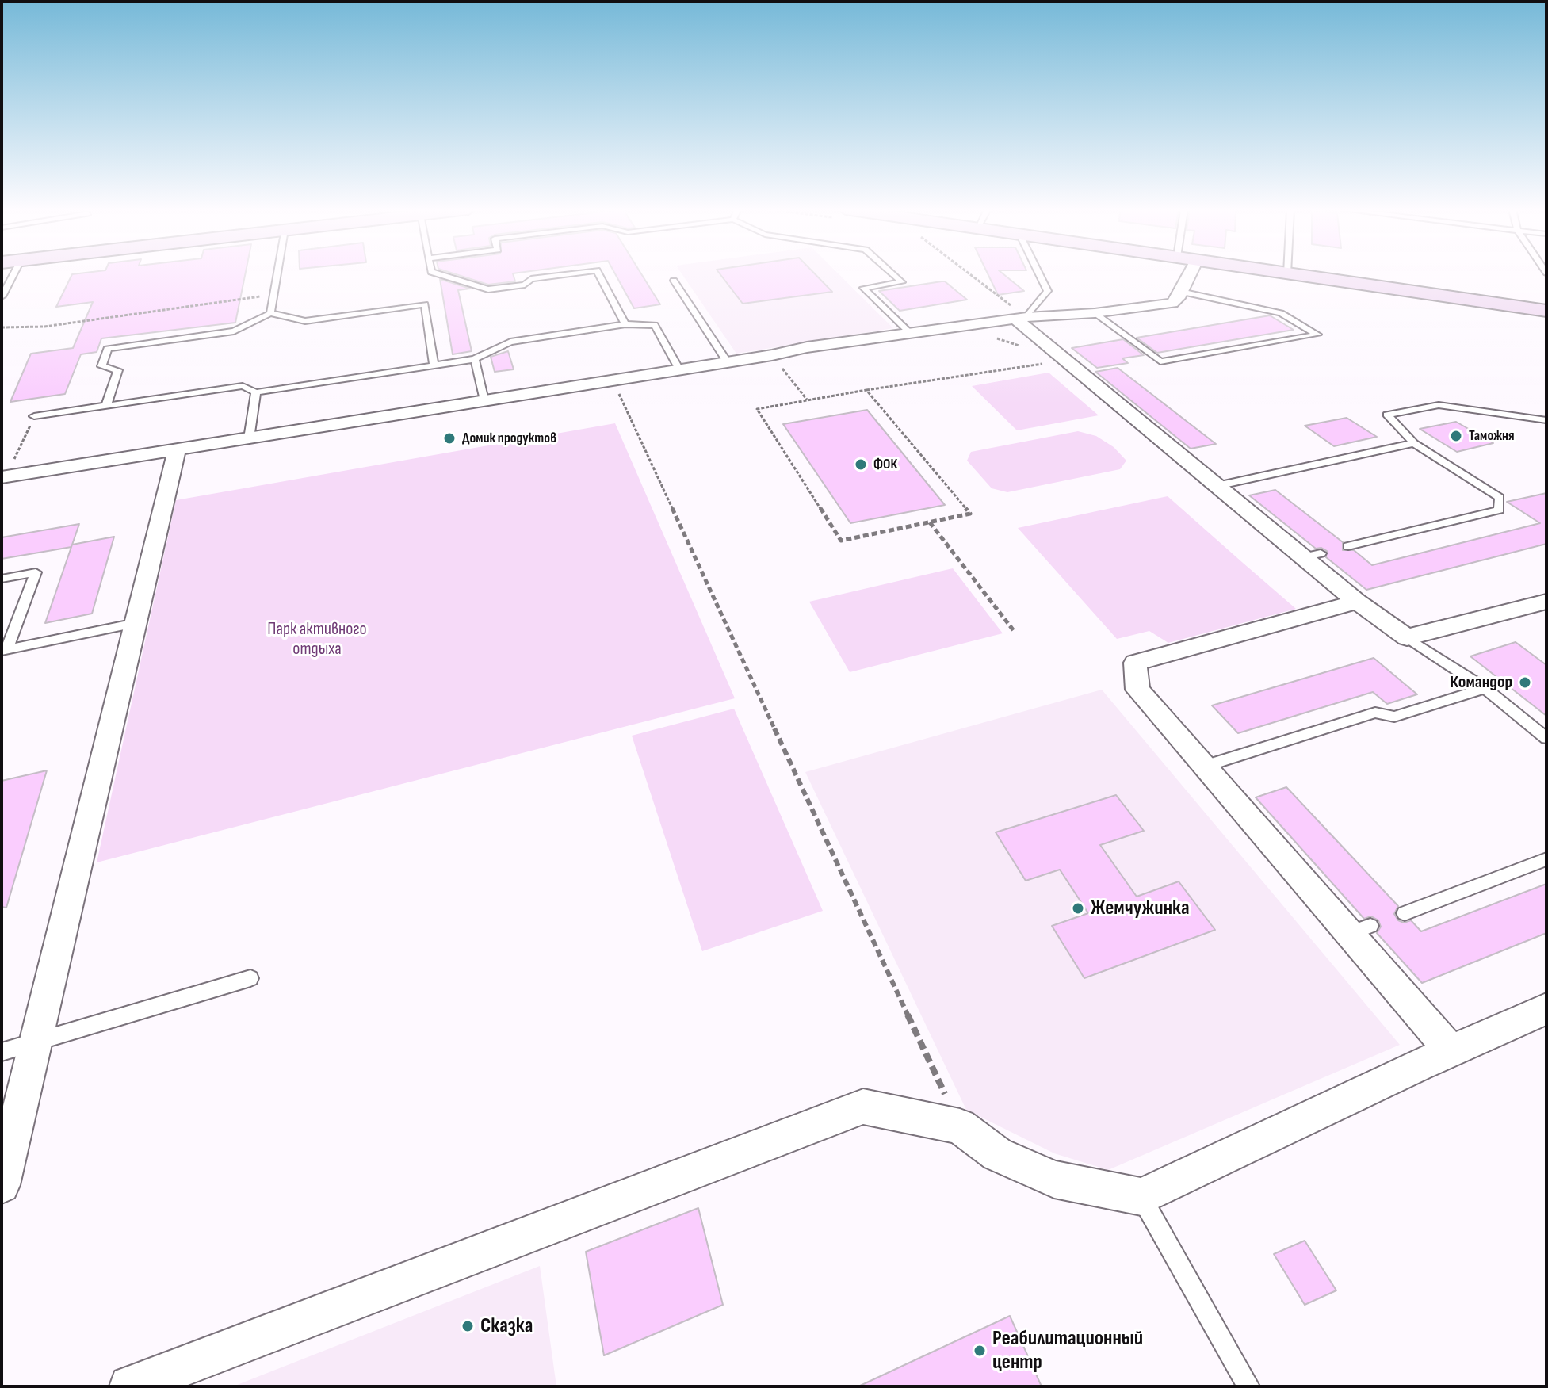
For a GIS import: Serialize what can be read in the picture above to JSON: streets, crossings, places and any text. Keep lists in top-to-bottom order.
{
  "parks": ["Парк активного отдыха"],
  "places": [
    "Таможня",
    "Домик продуктов",
    "ФОК",
    "Командор",
    "Жемчужинка",
    "Сказка",
    "Реабилитационный центр"
  ]
}
